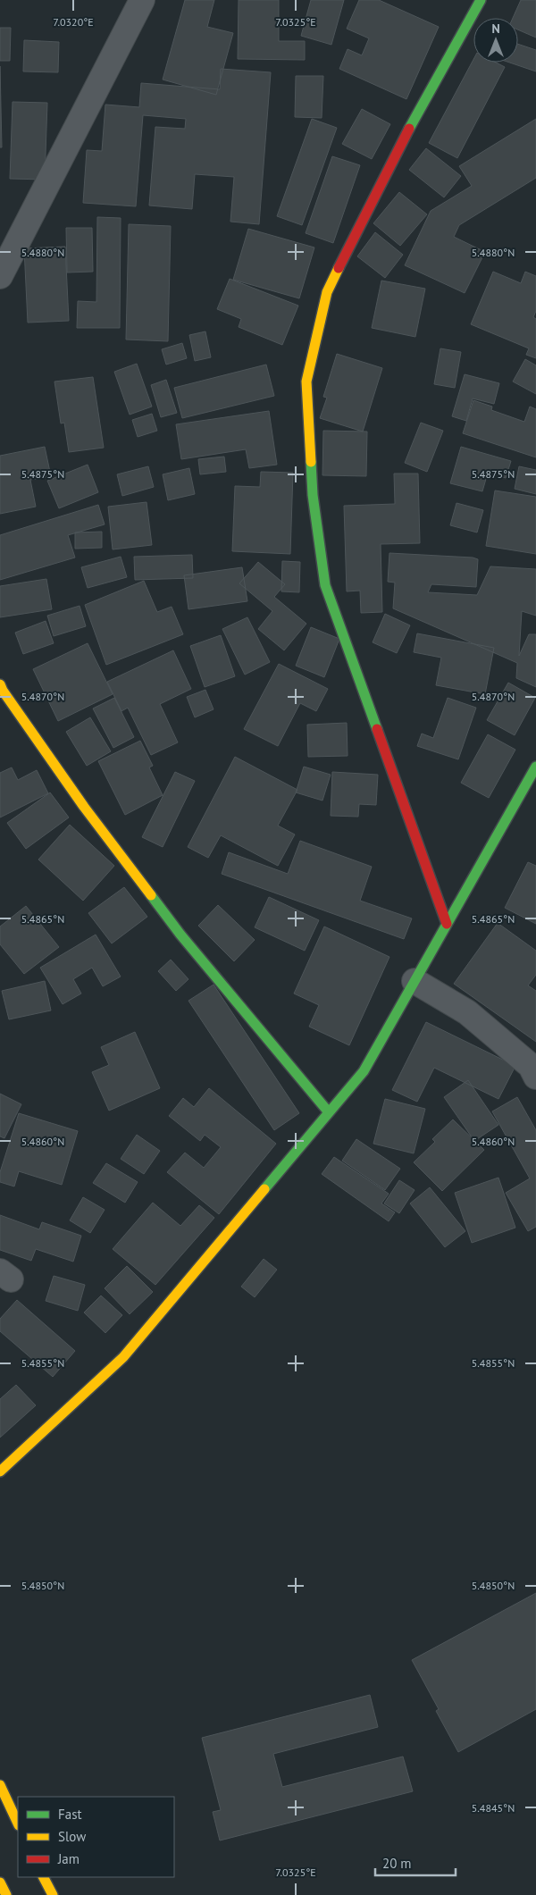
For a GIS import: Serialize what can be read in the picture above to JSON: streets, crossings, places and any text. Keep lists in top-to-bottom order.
{
  "legend": ["Fast", "Slow", "Jam"],
  "scale_bar": "20 m",
  "north": "top",
  "coordinates": [
    "7.0320°E",
    "7.0325°E",
    "5.4880°N",
    "5.4875°N",
    "5.4870°N",
    "5.4865°N",
    "5.4860°N",
    "5.4855°N",
    "5.4850°N",
    "5.4845°N"
  ]
}
